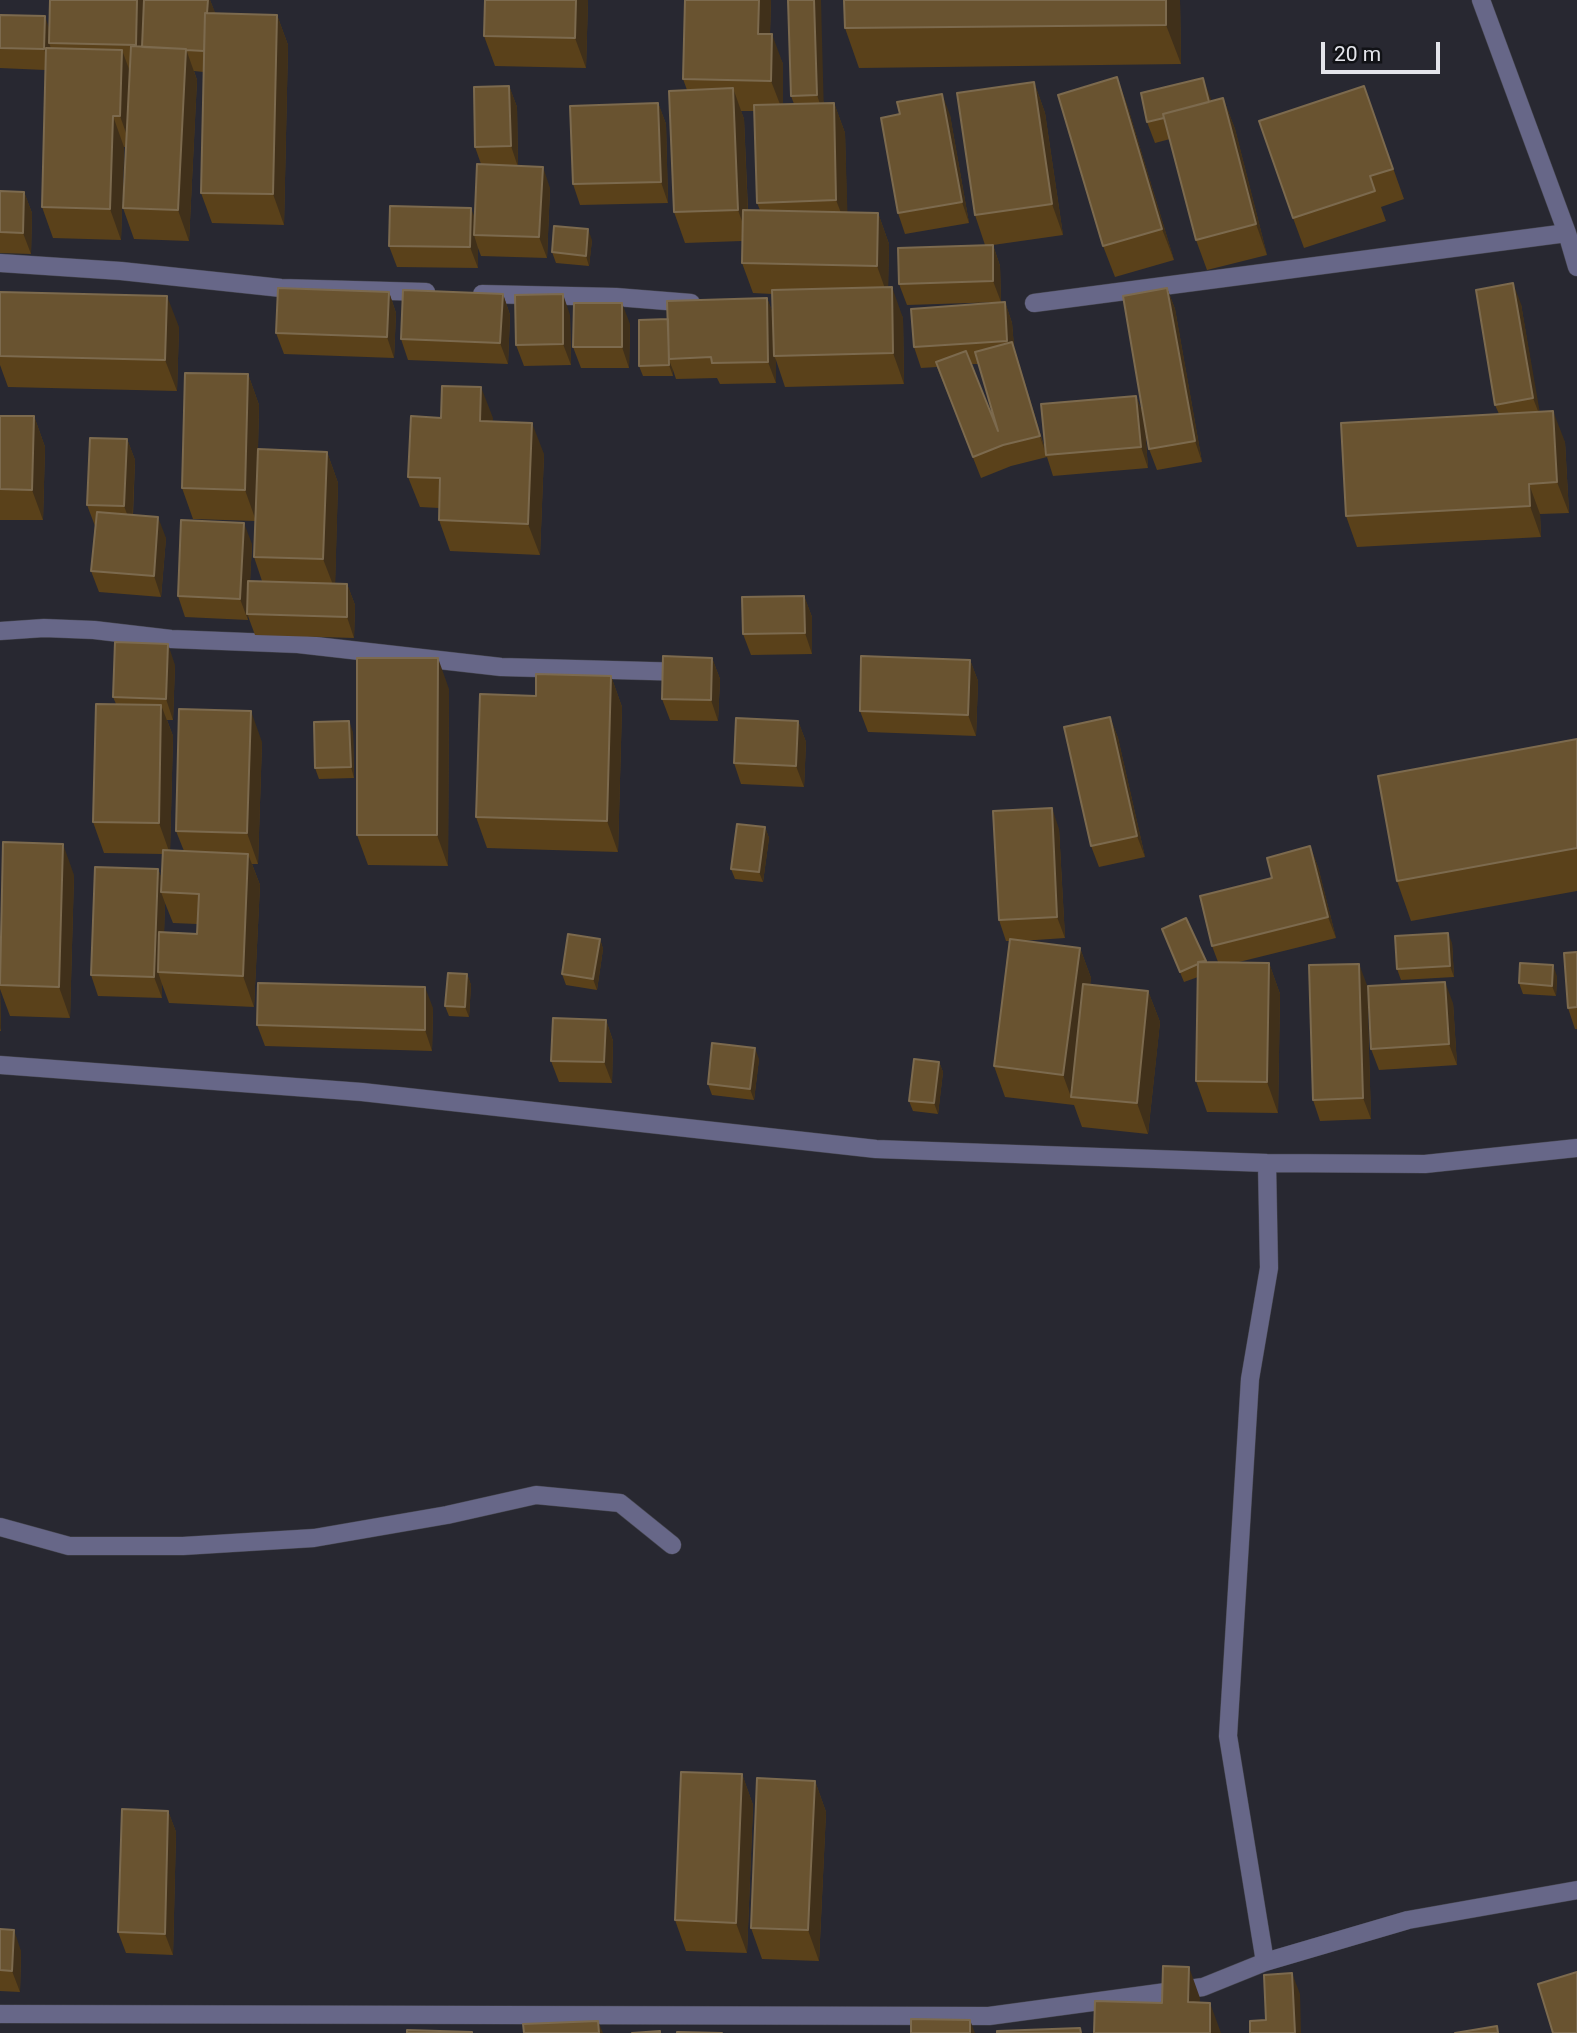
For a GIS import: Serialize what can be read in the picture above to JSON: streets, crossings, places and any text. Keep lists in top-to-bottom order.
{
  "scale_bar": "20 m"
}
